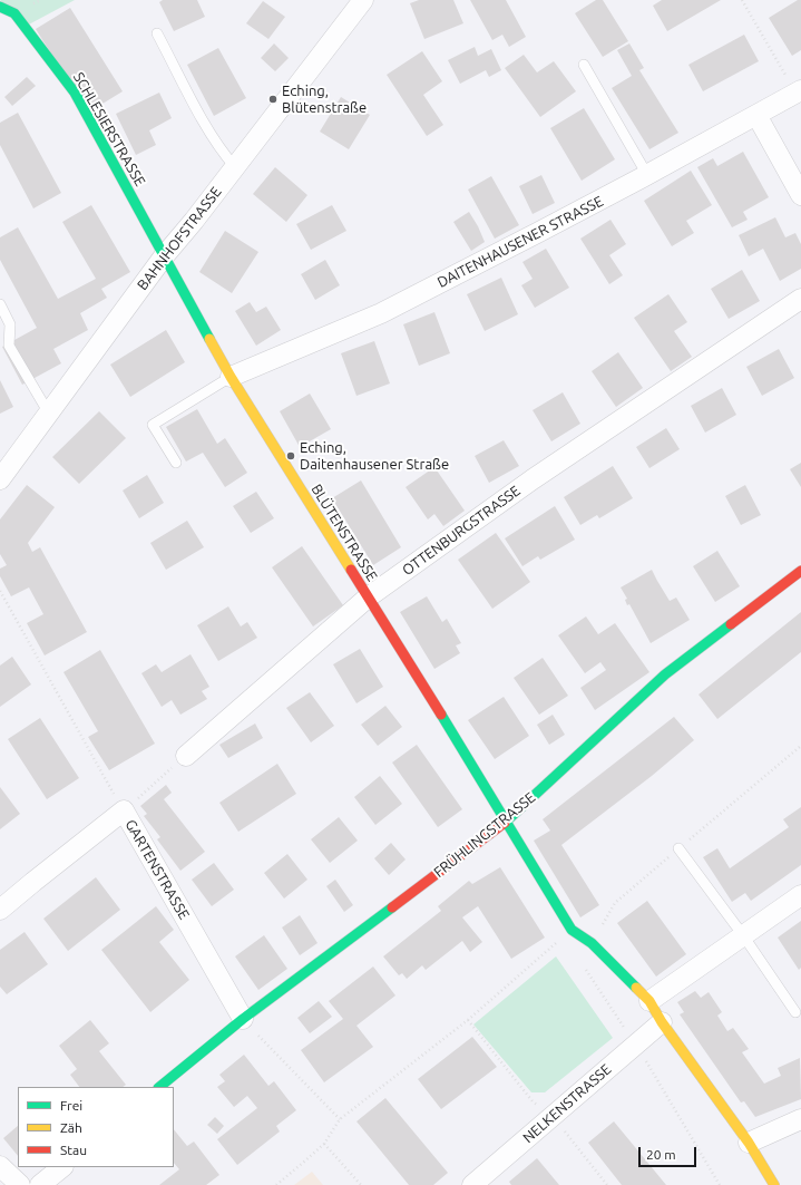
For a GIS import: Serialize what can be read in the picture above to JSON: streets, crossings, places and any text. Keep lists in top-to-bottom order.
{
  "streets": {
    "street": [
      "SCHLESIERSTRASSE",
      "BAHNHOFSTRASSE",
      "DAITENHAUSENER STRASSE",
      "OTTENBURGSTRASSE",
      "BLÜTENSTRASSE",
      "FRÜHLINGSTRASSE",
      "GARTENSTRASSE",
      "NELKENSTRASSE"
    ]
  },
  "crossings": [
    ["SCHLESIERSTRASSE", "BAHNHOFSTRASSE"],
    ["SCHLESIERSTRASSE", "BLÜTENSTRASSE"],
    ["BAHNHOFSTRASSE", "BLÜTENSTRASSE"],
    ["DAITENHAUSENER STRASSE", "BLÜTENSTRASSE"],
    ["OTTENBURGSTRASSE", "BLÜTENSTRASSE"],
    ["BLÜTENSTRASSE", "FRÜHLINGSTRASSE"],
    ["FRÜHLINGSTRASSE", "GARTENSTRASSE"]
  ],
  "places": ["Eching, Blütenstraße", "Eching, Daitenhausener Straße"],
  "legend": ["Frei", "Zäh", "Stau"],
  "scale_bar": "20 m"
}
